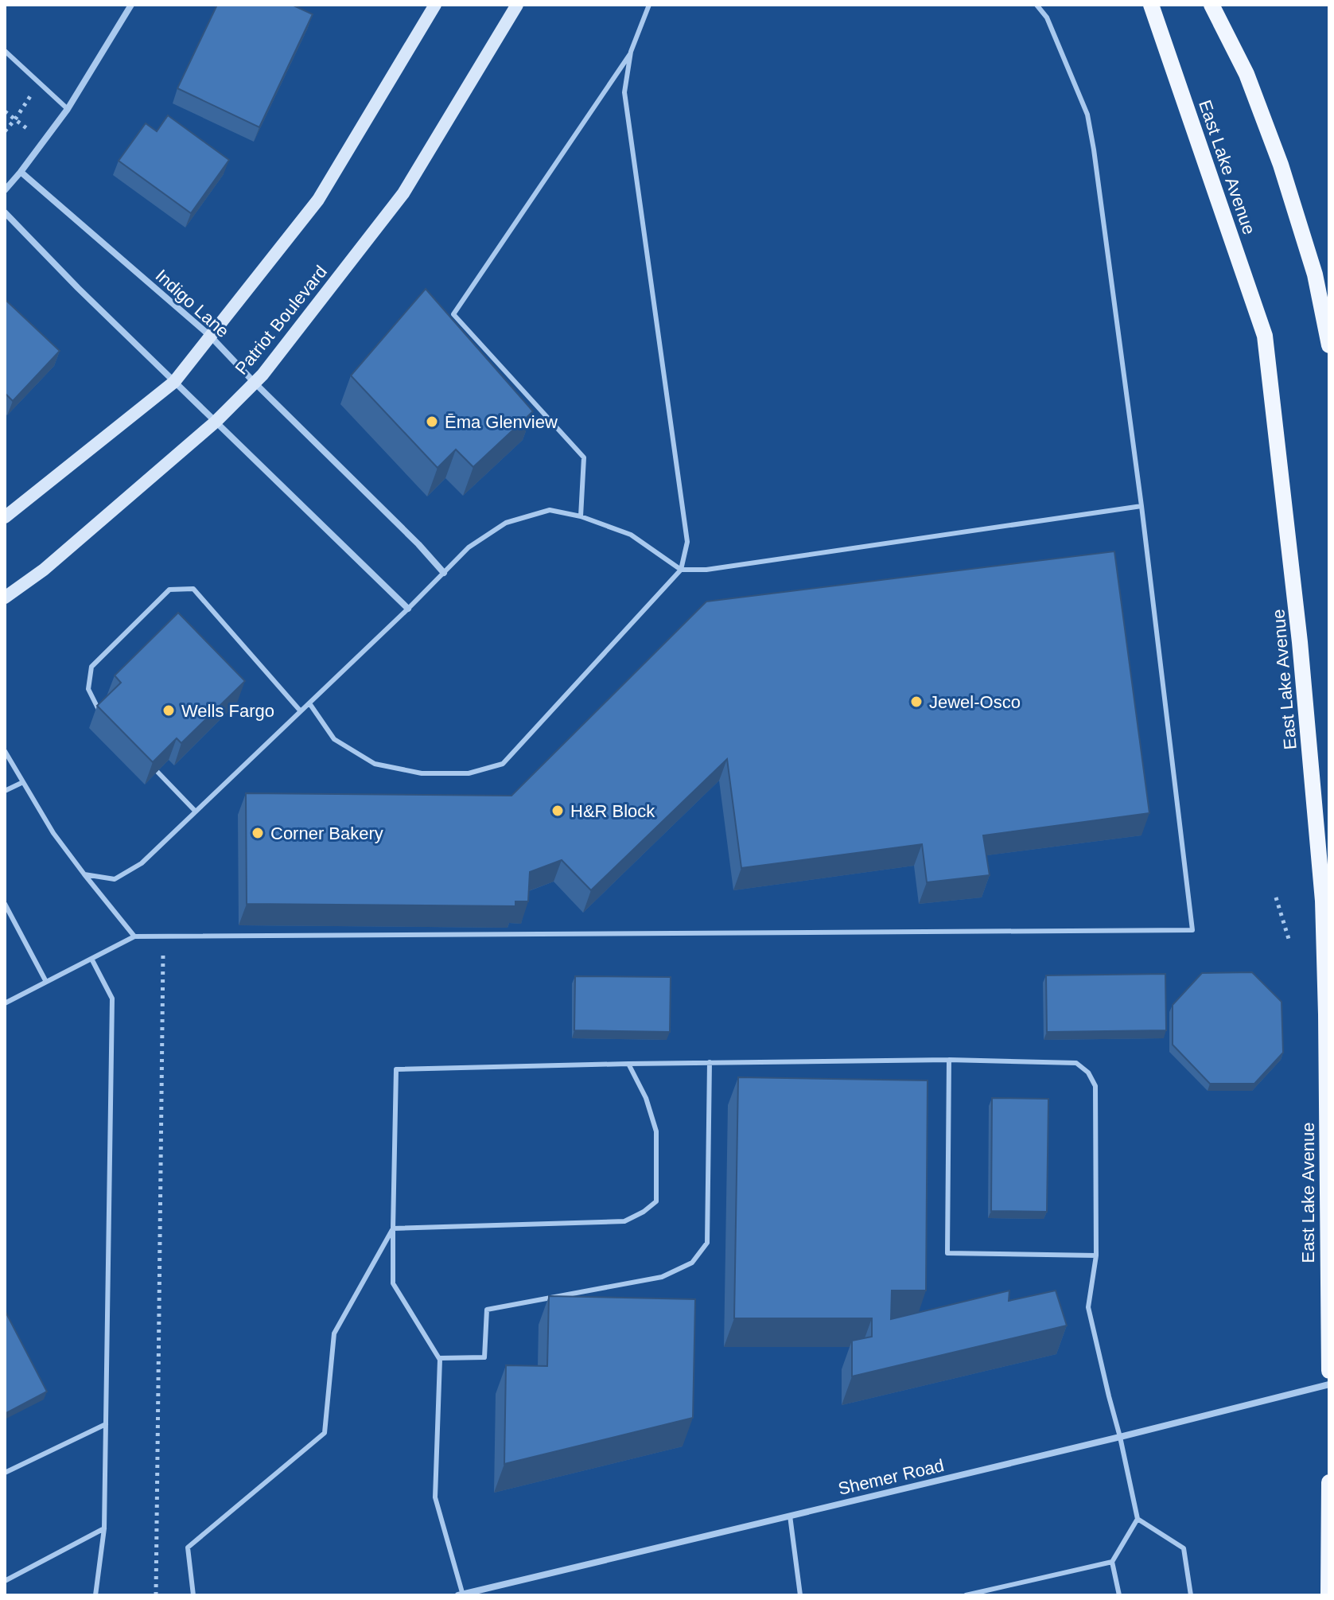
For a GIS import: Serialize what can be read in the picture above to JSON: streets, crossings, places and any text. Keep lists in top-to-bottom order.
{
  "streets": {
    "main road": ["East Lake Avenue", "Patriot Boulevard"],
    "street": ["Indigo Lane", "Shemer Road"]
  },
  "crossings": [
    ["Indigo Lane", "Patriot Boulevard"]
  ],
  "places": [
    "Ēma Glenview",
    "Jewel-Osco",
    "Wells Fargo",
    "H&R Block",
    "Corner Bakery"
  ]
}
